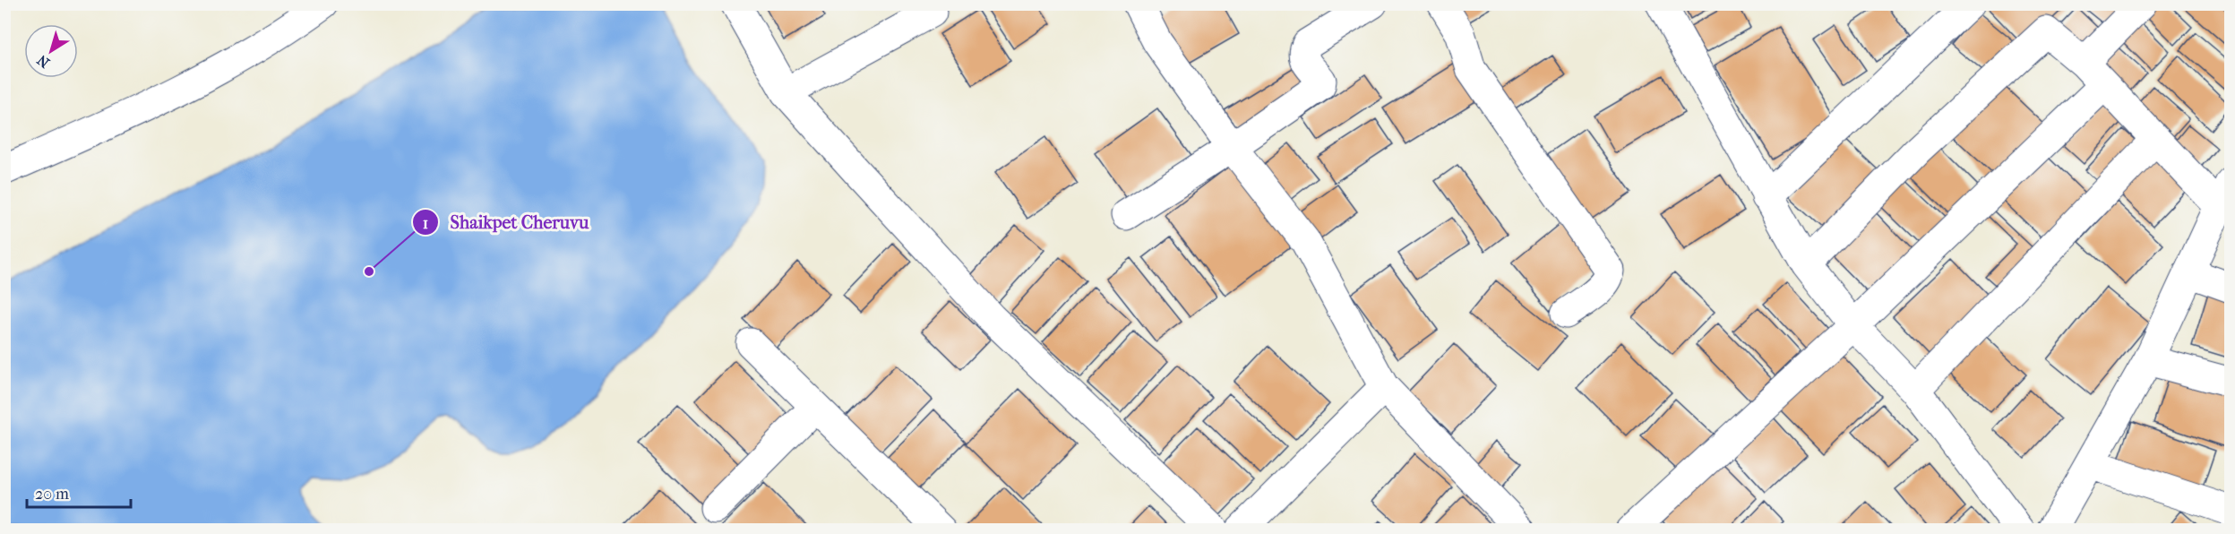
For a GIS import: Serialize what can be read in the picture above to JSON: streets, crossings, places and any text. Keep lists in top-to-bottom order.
{
  "places": ["Shaikpet Cheruvu"],
  "scale_bar": "20 m",
  "north": "bottom left"
}
